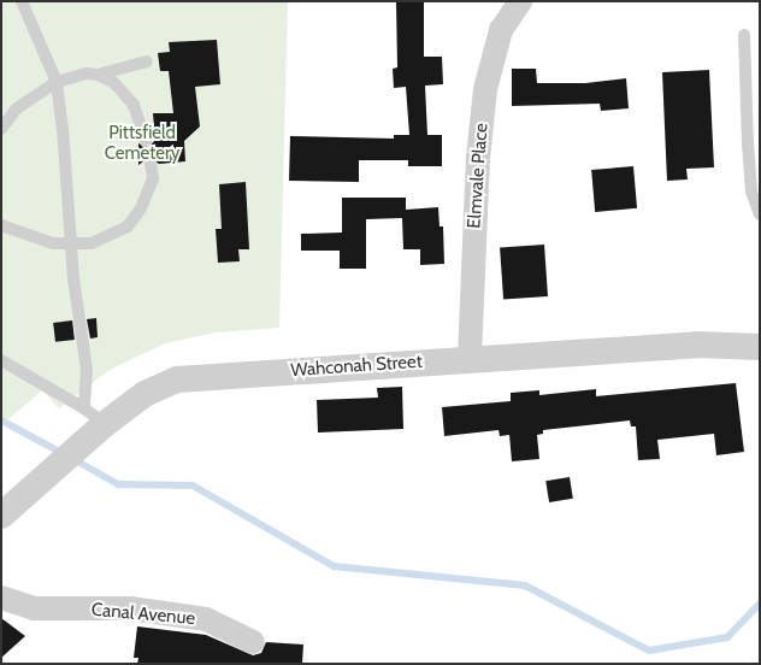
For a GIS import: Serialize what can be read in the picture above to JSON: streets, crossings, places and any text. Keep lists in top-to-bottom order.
{
  "streets": {
    "street": ["Elmvale Place", "Wahconah Street", "Canal Avenue"]
  },
  "crossings": [
    ["Elmvale Place", "Wahconah Street"]
  ],
  "parks": ["Pittsfield Cemetery"]
}
